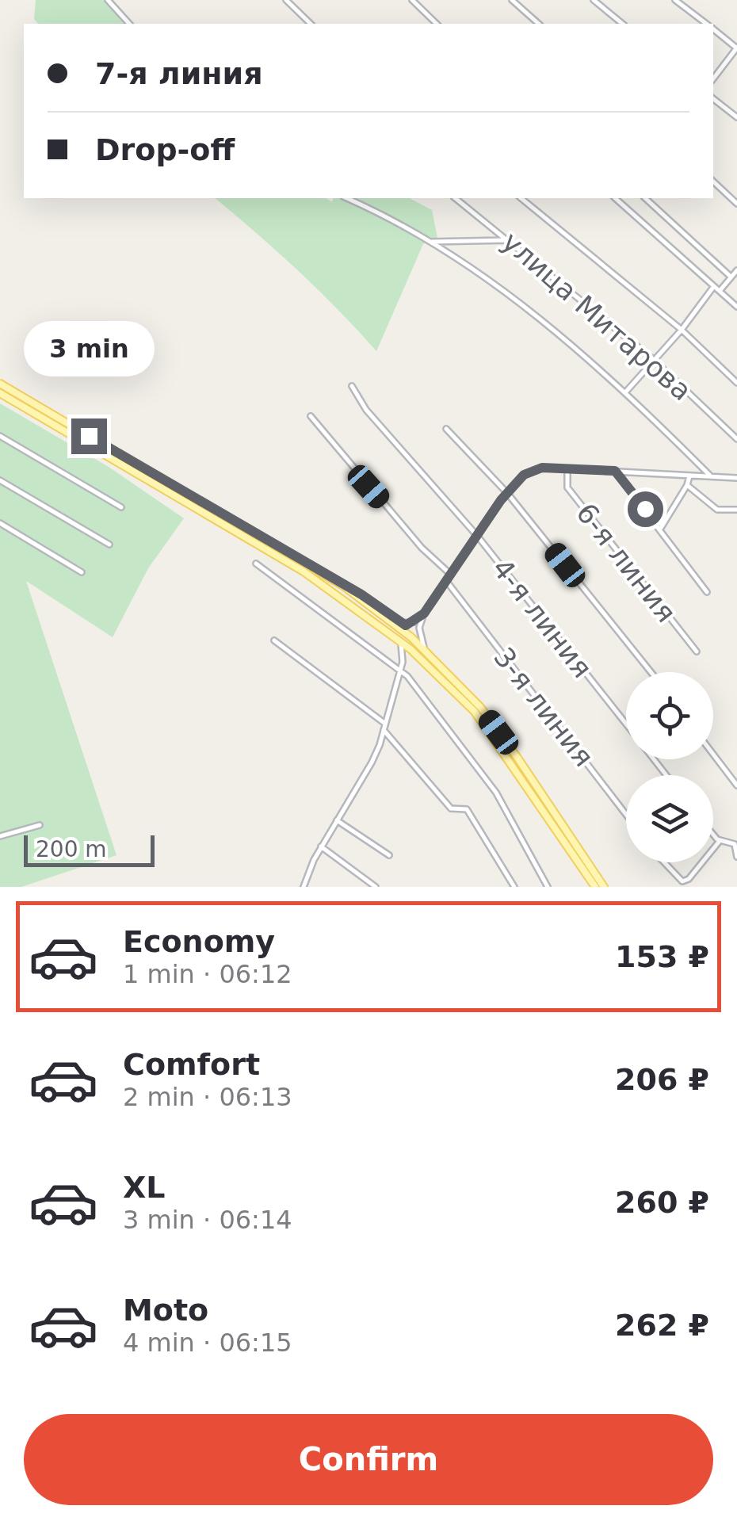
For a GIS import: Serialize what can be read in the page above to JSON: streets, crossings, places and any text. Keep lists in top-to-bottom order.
{
  "streets": {
    "street": [
      "улица Митарова",
      "6-я линия",
      "4-я линия",
      "3-я линия"
    ]
  },
  "scale_bar": "200 m",
  "page": {
    "banner": ["7-я линия", "Drop-off"],
    "bubble": "3 min",
    "scale": "200 m",
    "list": [
      {
        "name": "Economy",
        "note": "1 min · 06:12",
        "value": "153 ₽"
      },
      {
        "name": "Comfort",
        "note": "2 min · 06:13",
        "value": "206 ₽"
      },
      {
        "name": "XL",
        "note": "3 min · 06:14",
        "value": "260 ₽"
      },
      {
        "name": "Moto",
        "note": "4 min · 06:15",
        "value": "262 ₽"
      }
    ],
    "buttons": "Confirm"
  }
}
